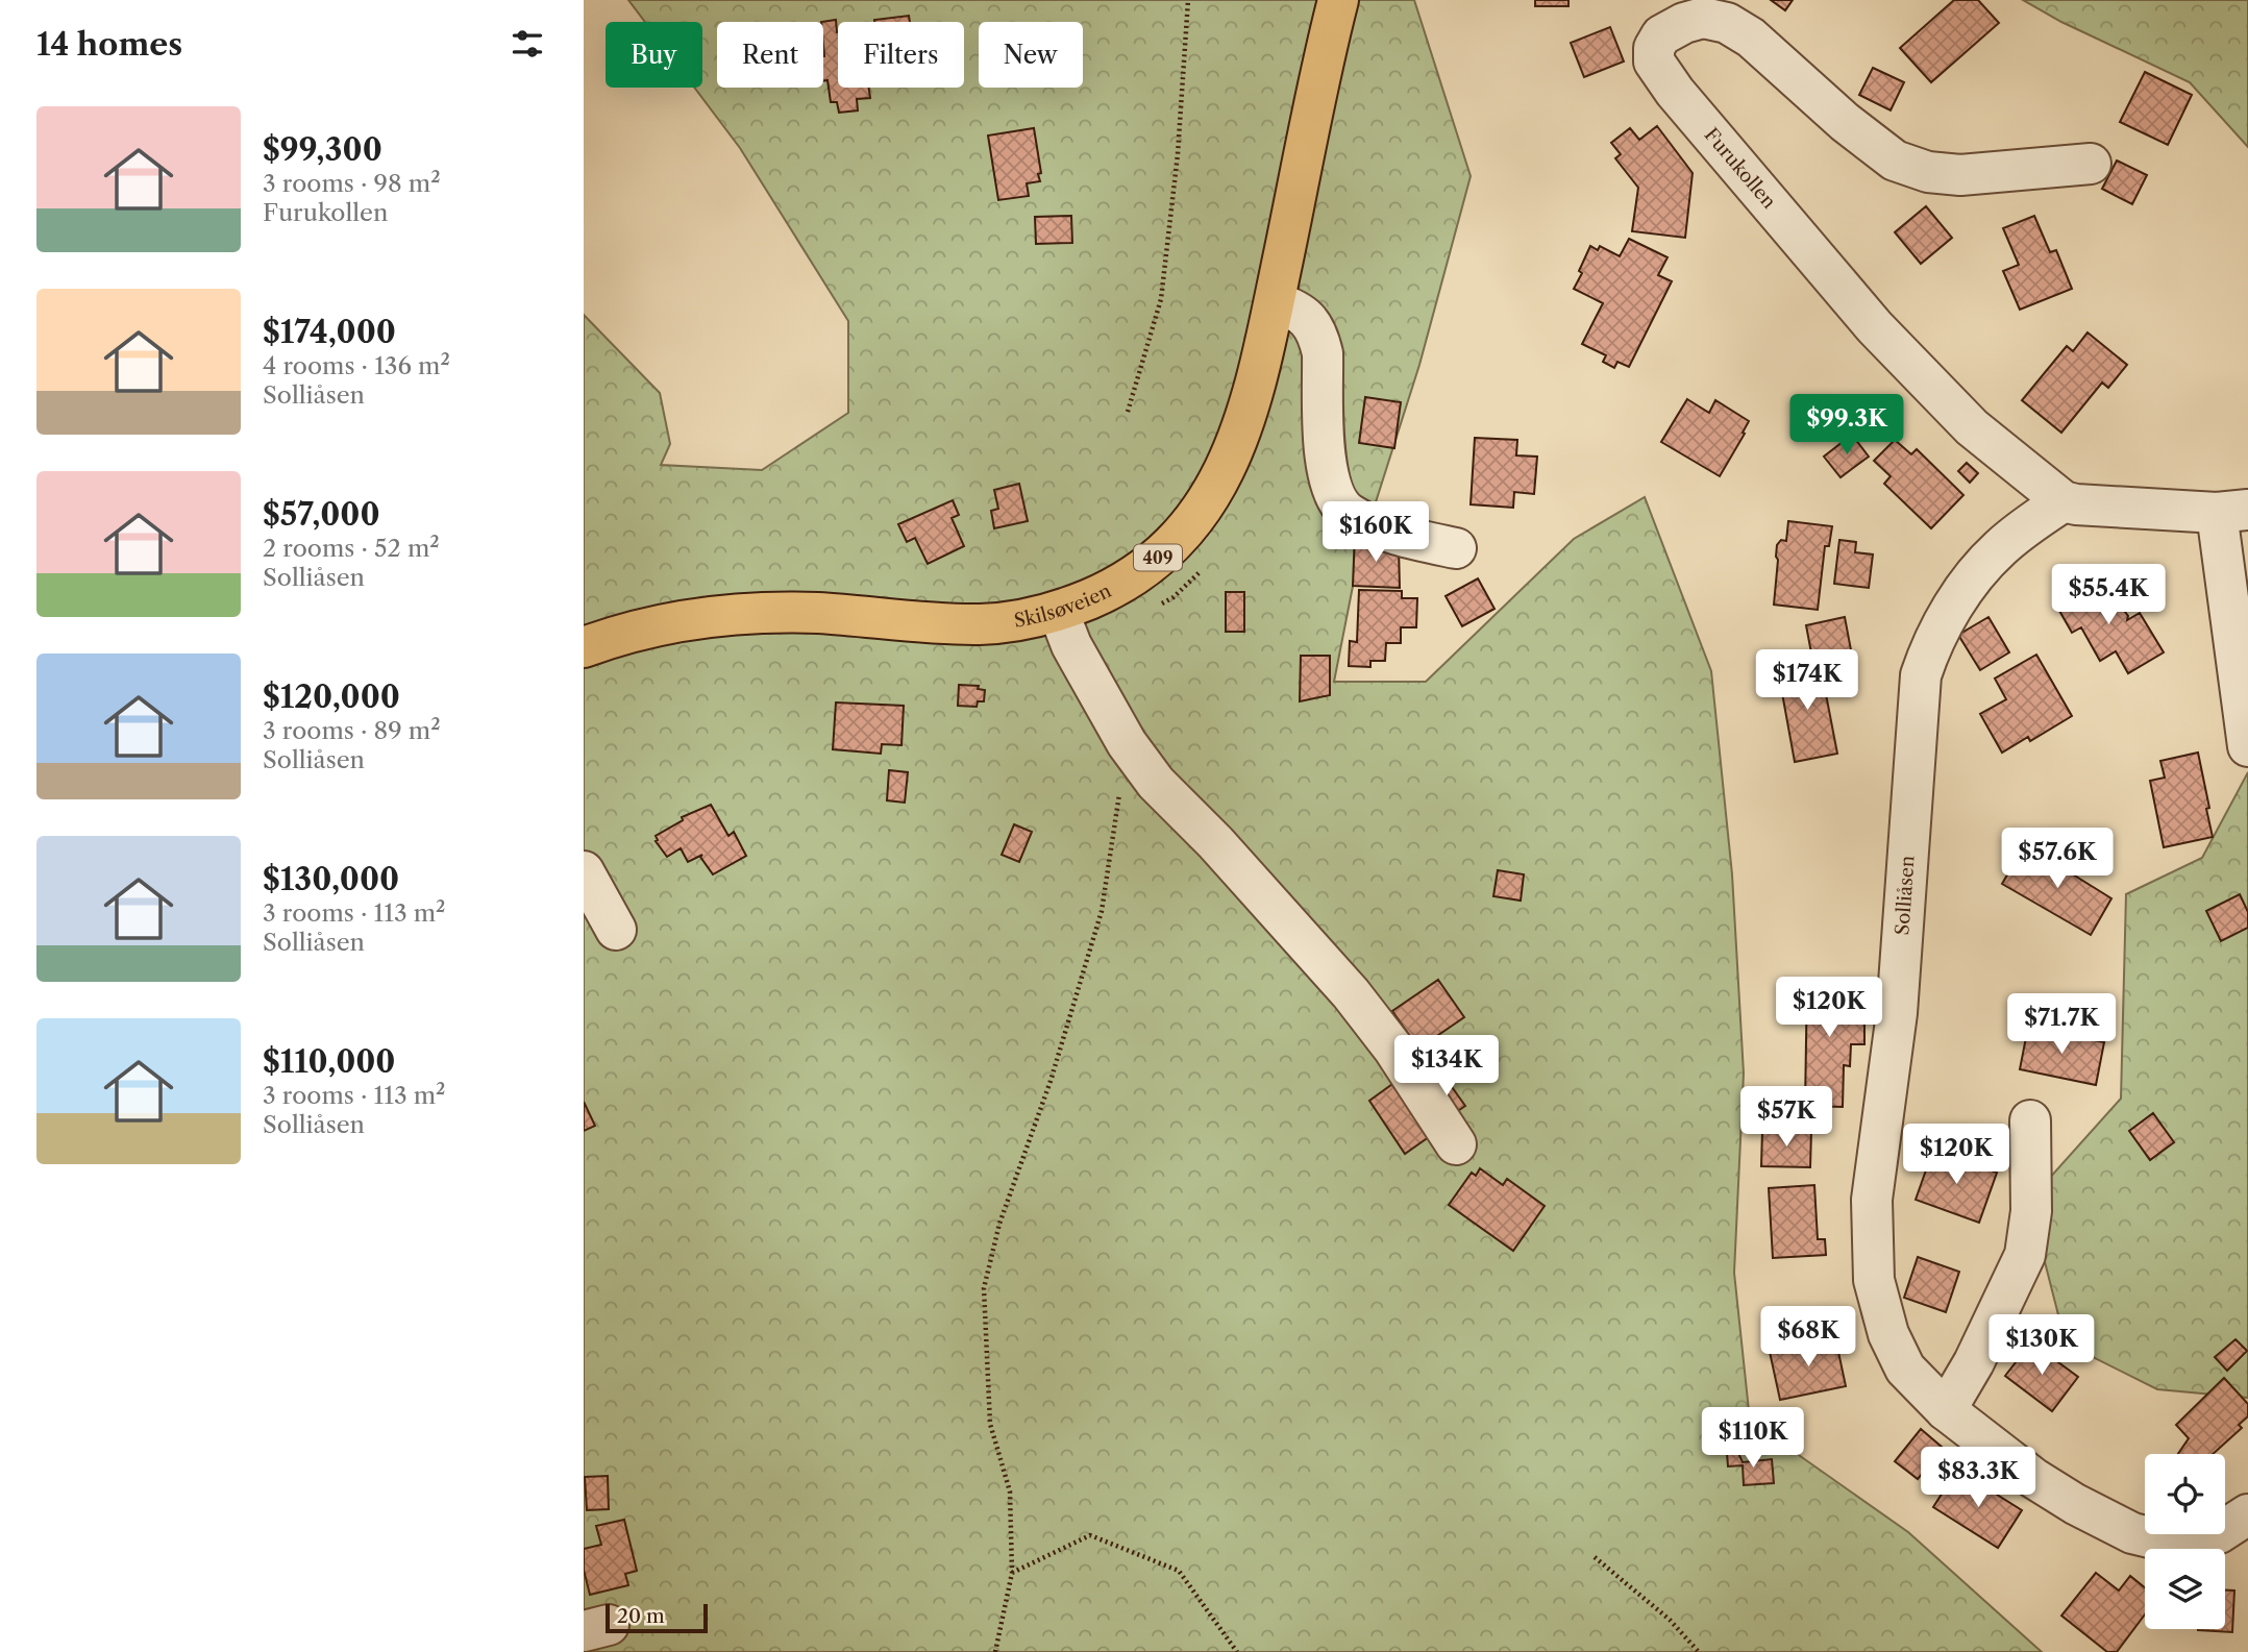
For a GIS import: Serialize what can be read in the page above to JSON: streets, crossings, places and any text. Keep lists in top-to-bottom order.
{
  "streets": {
    "main road": ["409", "Skilsøveien"],
    "street": ["Furukollen", "Solliåsen"]
  },
  "crossings": [
    ["Furukollen", "Solliåsen"]
  ],
  "scale_bar": "20 m",
  "page": {
    "heading": "14 homes",
    "chip": [
      "Buy",
      "Rent",
      "Filters",
      "New"
    ],
    "list": [
      {
        "name": "$99,300",
        "note": "3 rooms · 98 m² · Furukollen"
      },
      {
        "name": "$174,000",
        "note": "4 rooms · 136 m² · Solliåsen"
      },
      {
        "name": "$57,000",
        "note": "2 rooms · 52 m² · Solliåsen"
      },
      {
        "name": "$120,000",
        "note": "3 rooms · 89 m² · Solliåsen"
      },
      {
        "name": "$130,000",
        "note": "3 rooms · 113 m² · Solliåsen"
      },
      {
        "name": "$110,000",
        "note": "3 rooms · 113 m² · Solliåsen"
      }
    ],
    "price": [
      "$99.3K",
      "$160K",
      "$55.4K",
      "$174K",
      "$57.6K",
      "$120K",
      "$71.7K",
      "$134K",
      "$57K",
      "$120K",
      "$68K",
      "$130K",
      "$110K",
      "$83.3K"
    ],
    "scale": "20 m"
  }
}
